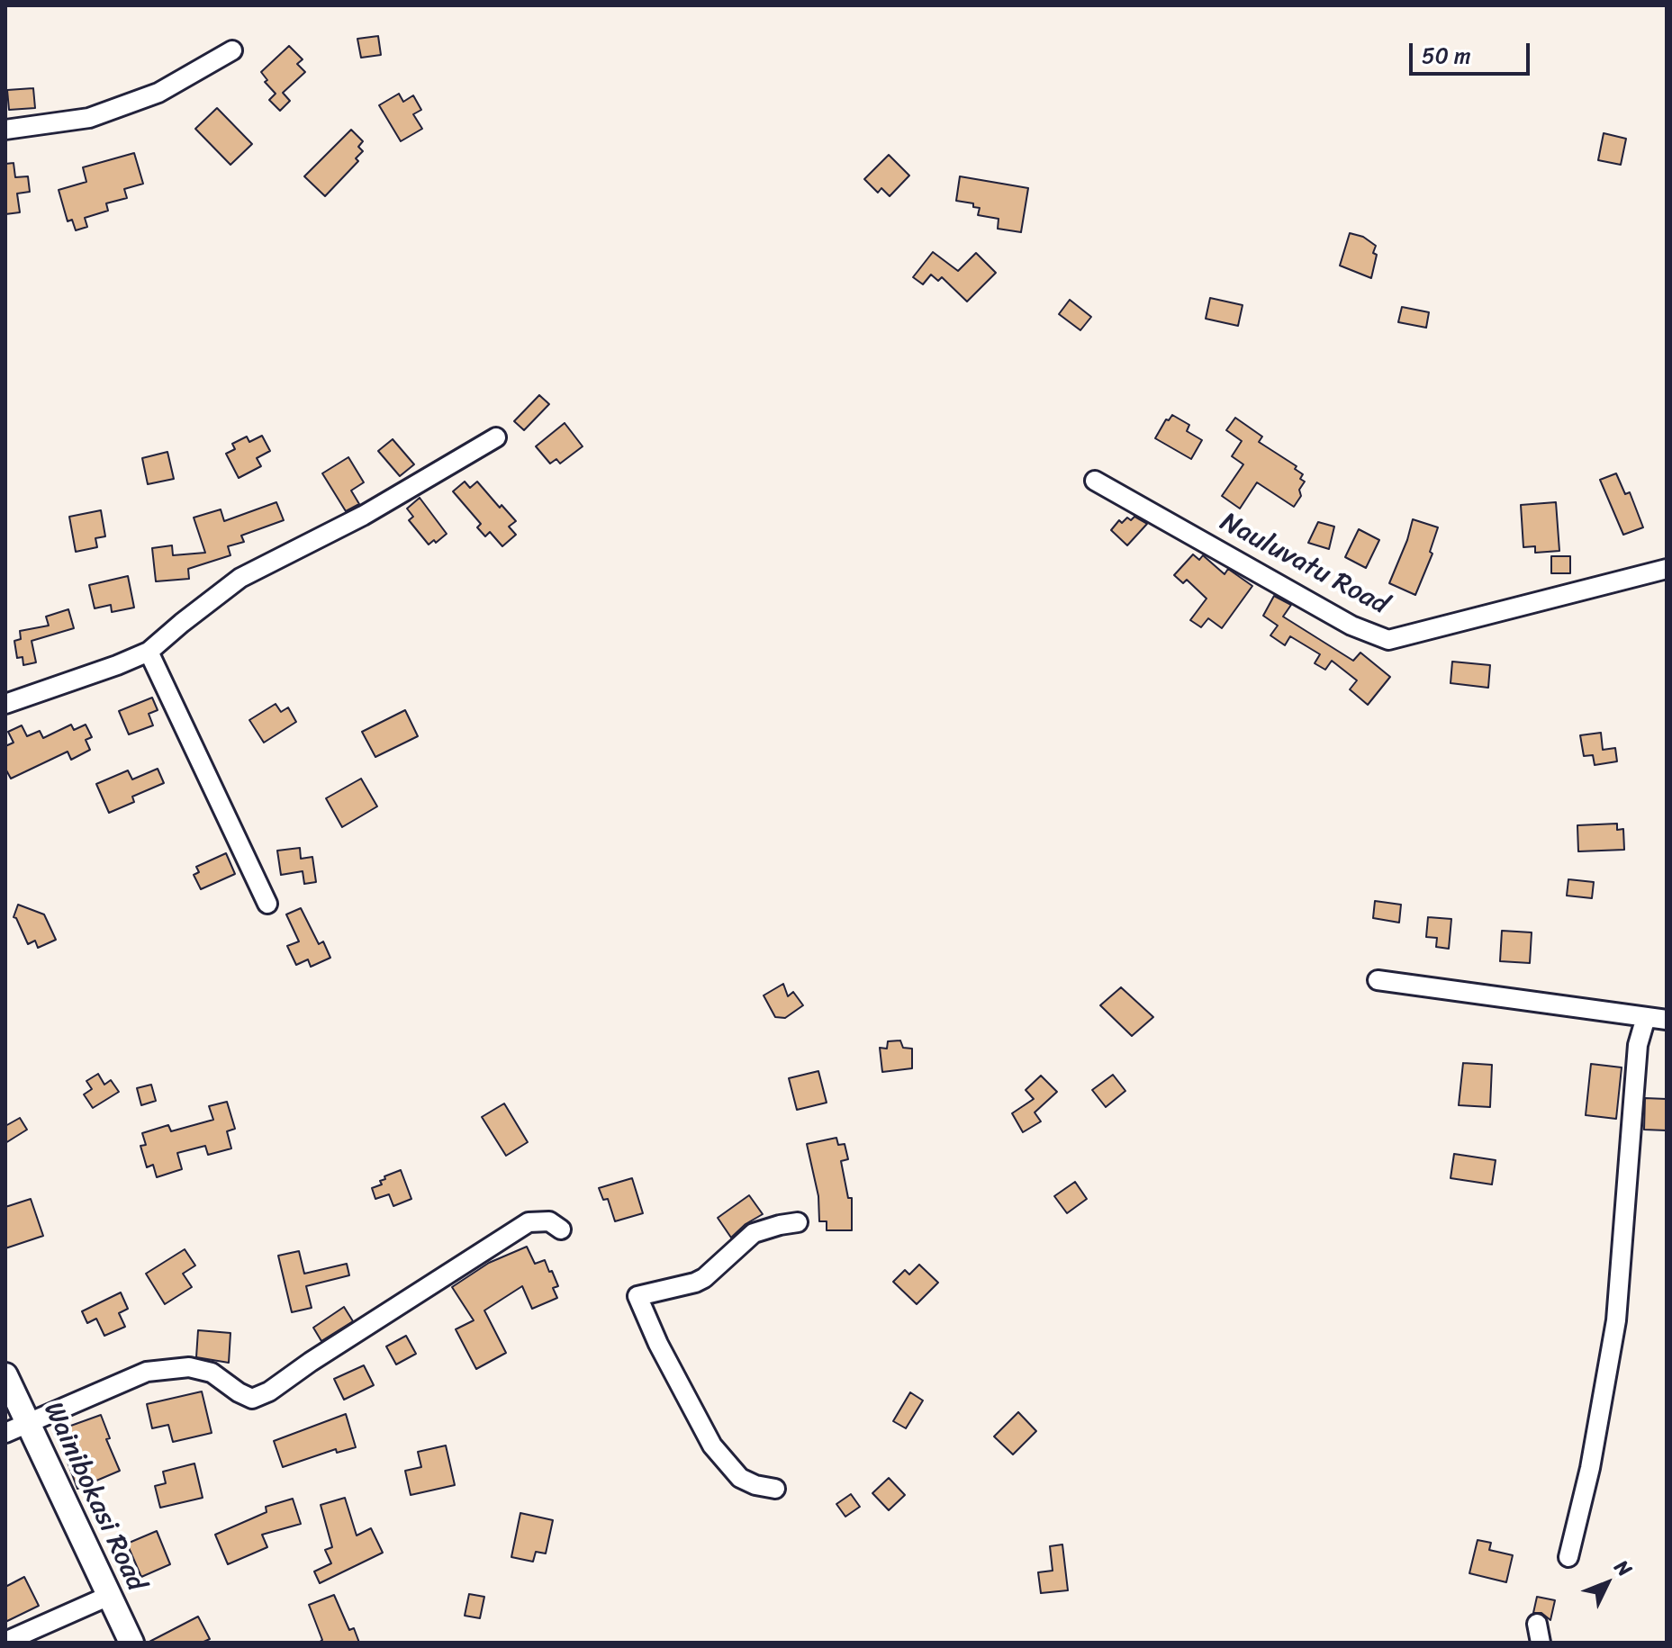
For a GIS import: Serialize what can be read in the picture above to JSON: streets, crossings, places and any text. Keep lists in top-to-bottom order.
{
  "streets": {
    "main road": ["Wainibokasi Road"],
    "street": ["Nauluvatu Road"]
  },
  "scale_bar": "50 m",
  "north": "top right"
}
